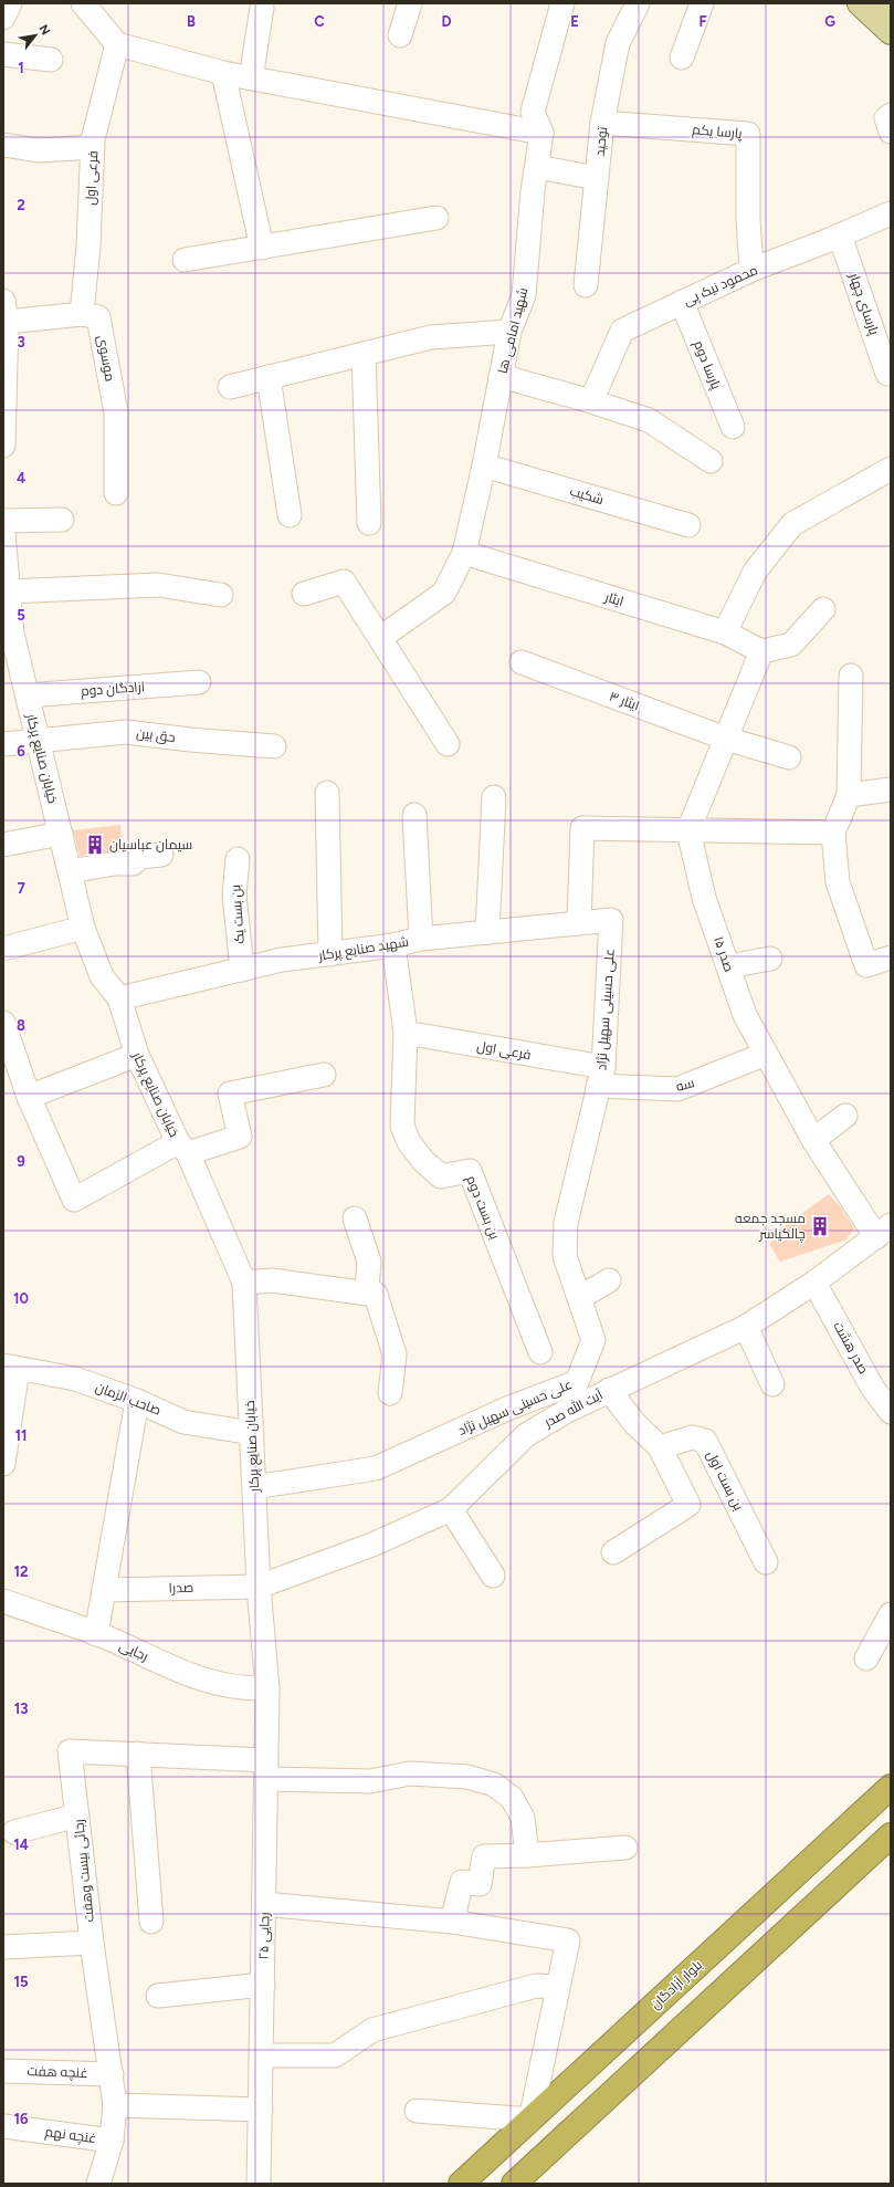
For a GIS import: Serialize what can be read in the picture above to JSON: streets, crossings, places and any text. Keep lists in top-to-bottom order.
{
  "streets": {
    "highway": ["بلوار آزادگان"],
    "street": [
      "پارسا یکم",
      "توحید",
      "فرعی اول",
      "محمود نیک پی",
      "پارسای چهار",
      "شهید امامی ها",
      "موسوی",
      "پارسا دوم",
      "شکیب",
      "ایثار",
      "ازادگان دوم",
      "ایثار ۳",
      "حق بین",
      "خیابان صنایع پرکار",
      "بن بست یک",
      "شهید صنایع پرکار",
      "صدر ۱۵",
      "علی حسینی سهیل نژاد",
      "سه",
      "بن بست دوم",
      "صدر هشت",
      "صاحب الزمان",
      "آیت الله صدر",
      "بن بست اول",
      "صدرا",
      "رجایی",
      "رجائی بیست وهفت",
      "رجایی ۲۵",
      "غنچه هفت",
      "غنچه نهم"
    ]
  },
  "crossings": [
    ["پارسا یکم", "توحید"],
    ["پارسا یکم", "محمود نیک پی"],
    ["فرعی اول", "موسوی"],
    ["فرعی اول", "علی حسینی سهیل نژاد"],
    ["فرعی اول", "سه"],
    ["فرعی اول", "بن بست دوم"],
    ["محمود نیک پی", "پارسای چهار"],
    ["محمود نیک پی", "پارسا دوم"],
    ["شهید امامی ها", "شکیب"],
    ["شهید امامی ها", "ایثار"],
    ["ازادگان دوم", "خیابان صنایع پرکار"],
    ["حق بین", "خیابان صنایع پرکار"],
    ["خیابان صنایع پرکار", "شهید صنایع پرکار"],
    ["خیابان صنایع پرکار", "علی حسینی سهیل نژاد"],
    ["خیابان صنایع پرکار", "صاحب الزمان"],
    ["خیابان صنایع پرکار", "آیت الله صدر"],
    ["خیابان صنایع پرکار", "صدرا"],
    ["خیابان صنایع پرکار", "رجایی"],
    ["خیابان صنایع پرکار", "رجایی ۲۵"],
    ["بن بست یک", "شهید صنایع پرکار"],
    ["شهید صنایع پرکار", "علی حسینی سهیل نژاد"],
    ["شهید صنایع پرکار", "بن بست دوم"],
    ["صدر ۱۵", "سه"],
    ["صدر ۱۵", "آیت الله صدر"],
    ["علی حسینی سهیل نژاد", "سه"],
    ["صدر هشت", "آیت الله صدر"],
    ["آیت الله صدر", "صدرا"],
    ["رجایی", "رجایی ۲۵"],
    ["رجائی بیست وهفت", "رجایی ۲۵"],
    ["رجائی بیست وهفت", "غنچه هفت"],
    ["رجائی بیست وهفت", "غنچه نهم"]
  ],
  "places": {
    "building": ["سیمان عباسیان", "مسجد جمعه چالکیاسر"]
  },
  "north": "top right",
  "grid": {
    "columns": [
      "B",
      "C",
      "D",
      "E",
      "F",
      "G"
    ],
    "rows": [
      "1",
      "2",
      "3",
      "4",
      "5",
      "6",
      "7",
      "8",
      "9",
      "10",
      "11",
      "12",
      "13",
      "14",
      "15",
      "16"
    ]
  }
}
